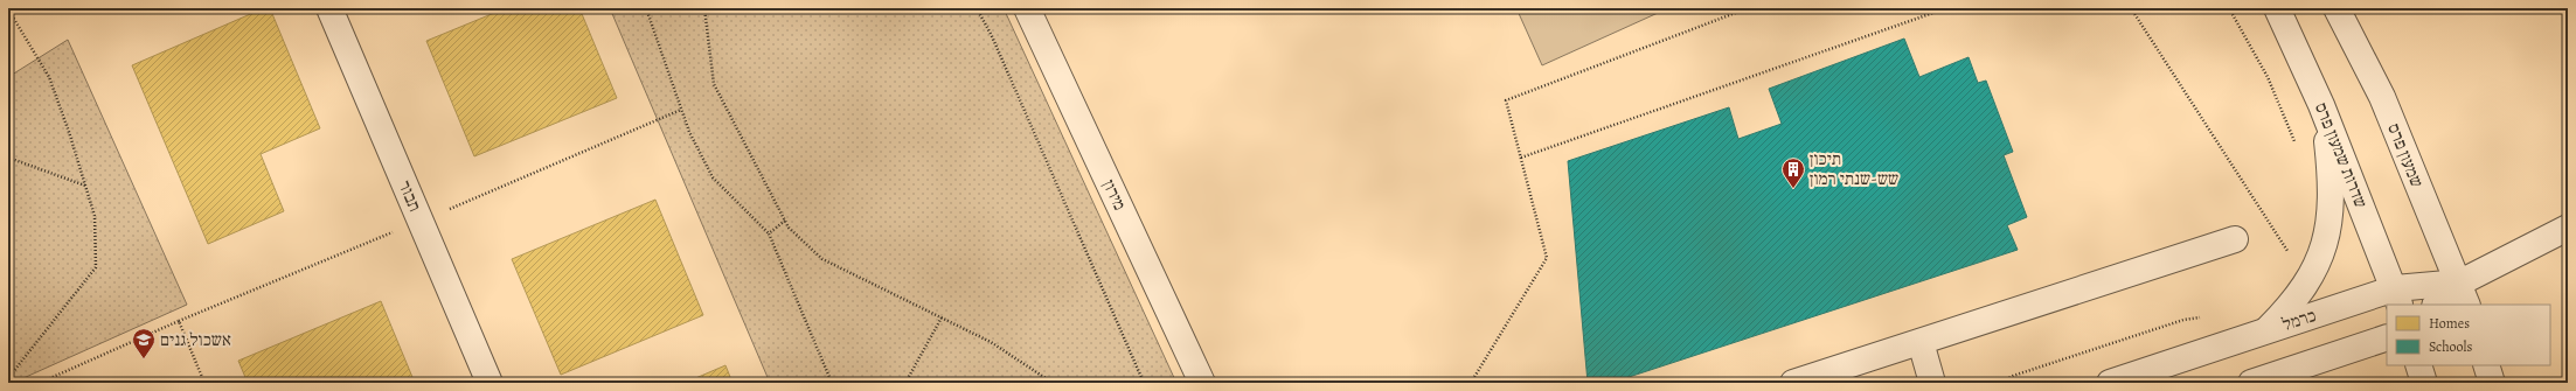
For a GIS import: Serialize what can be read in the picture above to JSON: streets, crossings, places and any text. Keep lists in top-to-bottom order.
{
  "streets": {
    "street": [
      "שדרות שמעון פרס",
      "שמעון פרס",
      "מירון",
      "תבור",
      "כרמל"
    ]
  },
  "crossings": [
    ["שדרות שמעון פרס", "כרמל"],
    ["שמעון פרס", "כרמל"]
  ],
  "places": {
    "building": ["תיכון שש-שנתי רמון"],
    "school or university": ["אשכול גנים"]
  },
  "legend": ["Homes", "Schools"]
}
